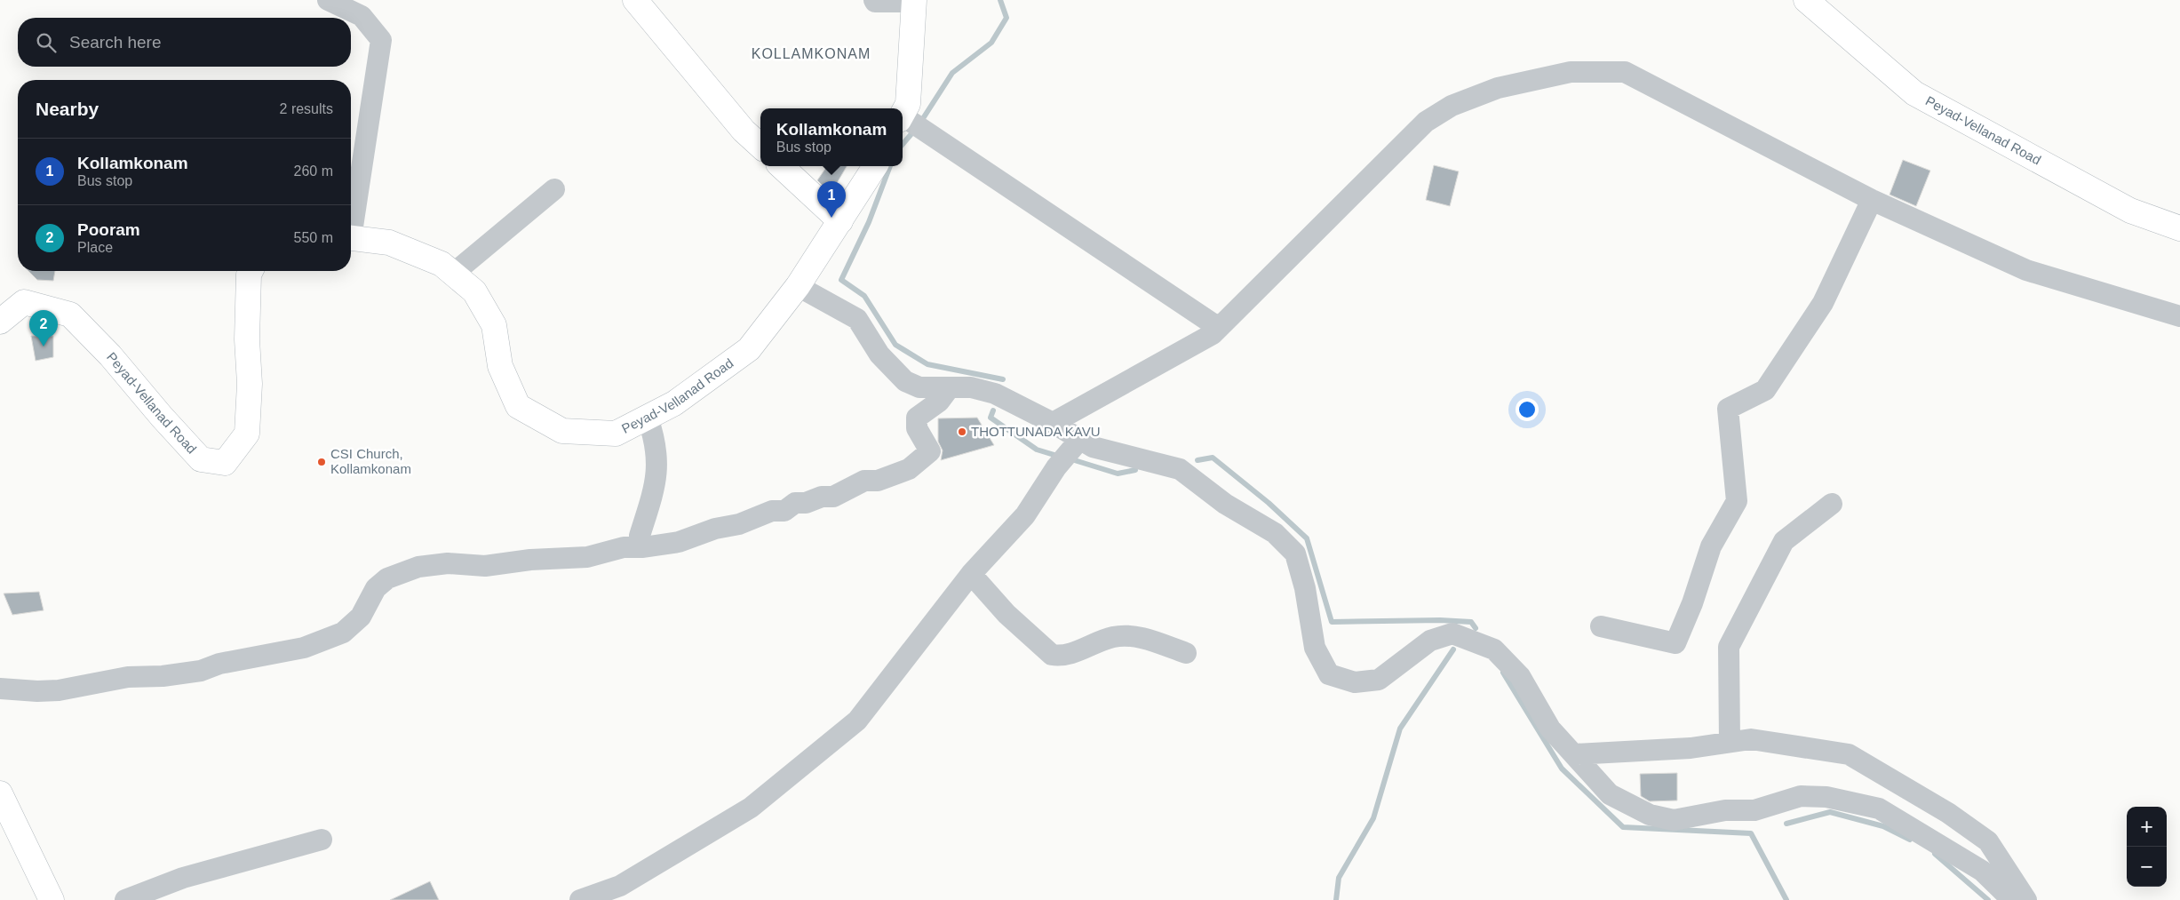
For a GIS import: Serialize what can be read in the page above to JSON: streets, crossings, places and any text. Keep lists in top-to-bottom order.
{
  "streets": {
    "main road": ["Peyad-Vellanad Road"]
  },
  "districts": ["KOLLAMKONAM"],
  "places": ["THOTTUNADA KAVU", "CSI Church, Kollamkonam"],
  "page": {
    "search": "Search here",
    "heading": ["Nearby", "2 results"],
    "popup": ["Kollamkonam", "Bus stop"],
    "list": [
      {
        "mark": "1",
        "name": "Kollamkonam",
        "note": "Bus stop",
        "value": "260 m"
      },
      {
        "mark": "2",
        "name": "Pooram",
        "note": "Place",
        "value": "550 m"
      }
    ],
    "pins": ["1", "2"],
    "map_buttons": ["+", "−"]
  }
}
